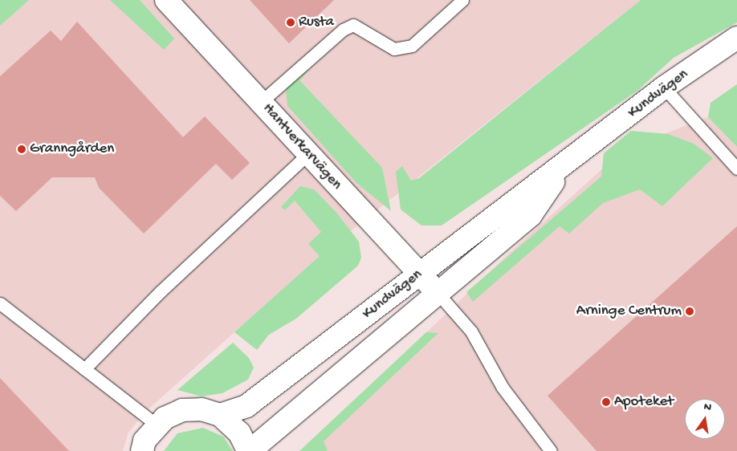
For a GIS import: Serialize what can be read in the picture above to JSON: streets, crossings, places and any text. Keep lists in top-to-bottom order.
{
  "streets": {
    "street": ["Kundvägen", "Hantverkarvägen"]
  },
  "crossings": [
    ["Kundvägen", "Hantverkarvägen"]
  ],
  "places": [
    "Rusta",
    "Granngården",
    "Arninge Centrum",
    "Apoteket"
  ],
  "north": "top"
}
